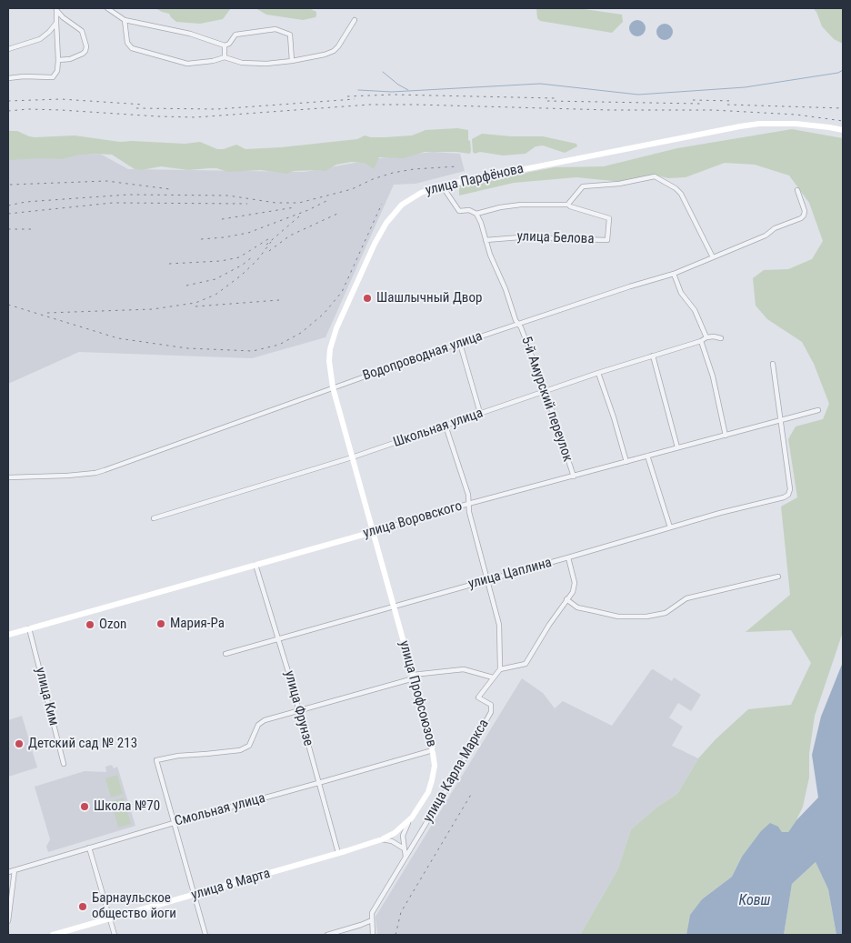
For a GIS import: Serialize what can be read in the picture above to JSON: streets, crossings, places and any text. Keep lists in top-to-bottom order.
{
  "streets": {
    "main road": [
      "улица Парфёнова",
      "улица Воровского",
      "улица Профсоюзов",
      "улица 8 Марта"
    ],
    "street": [
      "улица Белова",
      "Водопроводная улица",
      "5-й Амурский переулок",
      "Школьная улица",
      "улица Цаплина",
      "улица Ким",
      "улица Фрунзе",
      "улица Карла Маркса",
      "Смольная улица"
    ]
  },
  "crossings": [
    ["улица Парфёнова", "Водопроводная улица"],
    ["улица Парфёнова", "Школьная улица"],
    ["улица Парфёнова", "улица Воровского"],
    ["улица Парфёнова", "улица Профсоюзов"],
    ["улица Белова", "5-й Амурский переулок"],
    ["Водопроводная улица", "5-й Амурский переулок"],
    ["5-й Амурский переулок", "Школьная улица"],
    ["5-й Амурский переулок", "улица Воровского"],
    ["улица Воровского", "улица Цаплина"],
    ["улица Воровского", "улица Профсоюзов"],
    ["улица Воровского", "улица Ким"],
    ["улица Воровского", "улица Фрунзе"],
    ["улица Цаплина", "улица Профсоюзов"],
    ["улица Цаплина", "улица Фрунзе"],
    ["улица Профсоюзов", "Смольная улица"],
    ["улица Профсоюзов", "улица 8 Марта"],
    ["улица Фрунзе", "Смольная улица"],
    ["улица Фрунзе", "улица 8 Марта"]
  ],
  "water": ["Ковш"],
  "places": [
    "Шашлычный Двор",
    "Мария-Ра",
    "Ozon",
    "Детский сад № 213",
    "Школа №70",
    "Барнаульское общество йоги"
  ]
}
